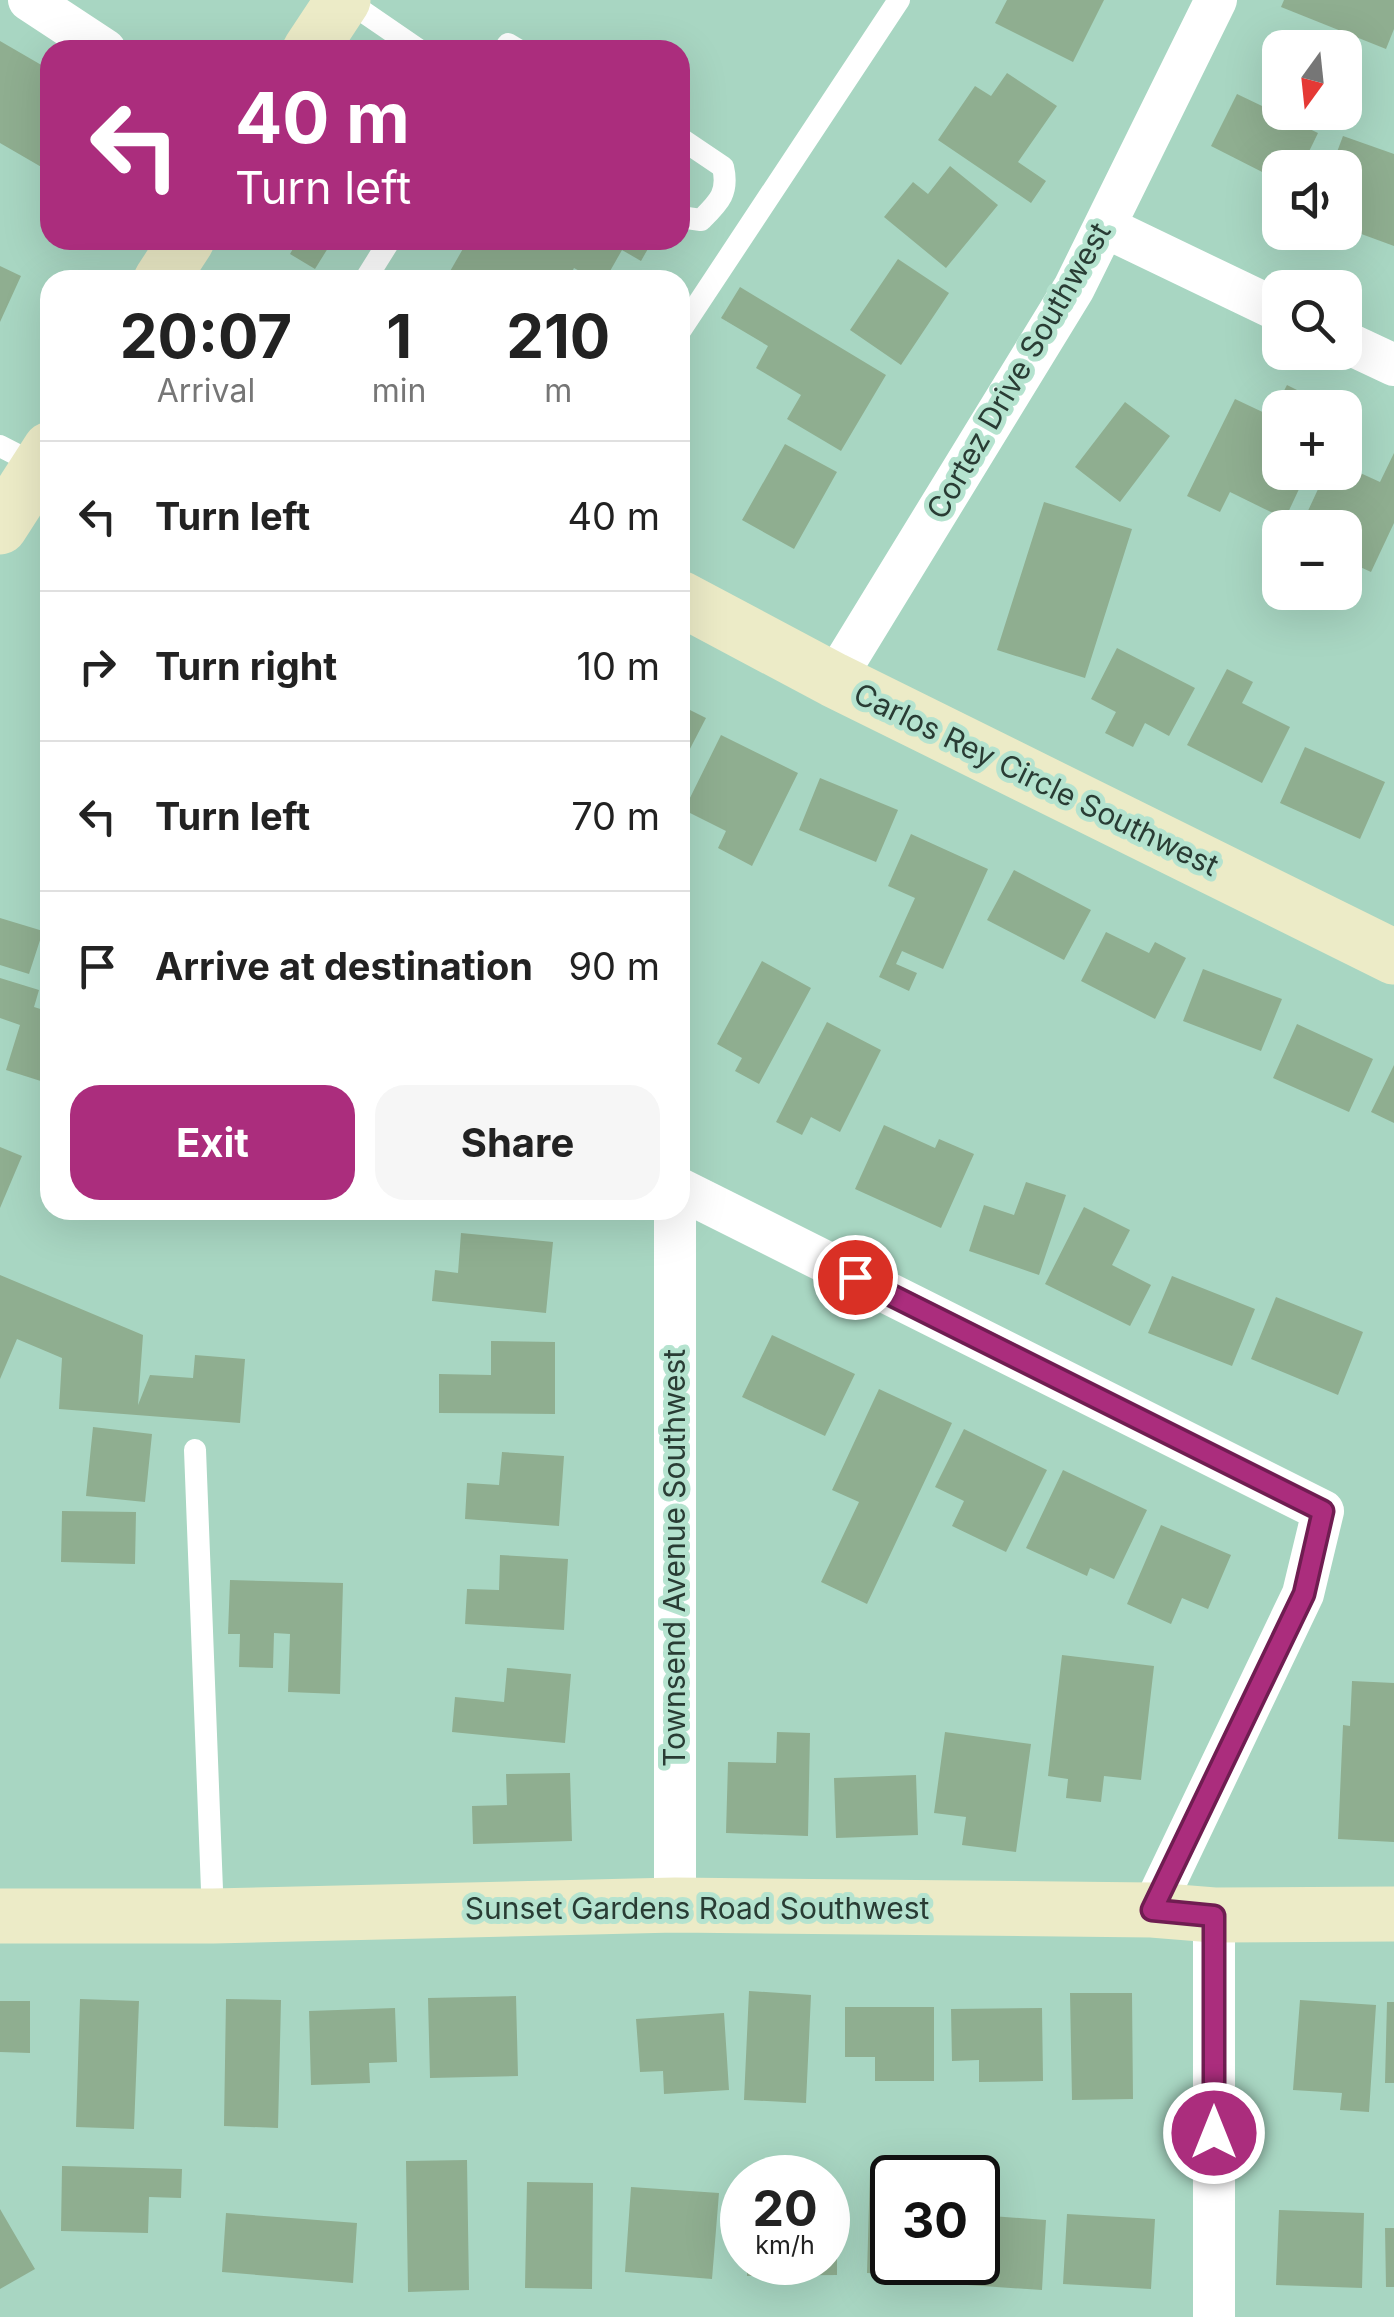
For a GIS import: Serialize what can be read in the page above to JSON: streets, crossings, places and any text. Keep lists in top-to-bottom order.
{
  "streets": {
    "street": [
      "Cortez Drive Southwest",
      "Carlos Rey Circle Southwest",
      "Townsend Avenue Southwest",
      "Sunset Gardens Road Southwest"
    ]
  },
  "crossings": [
    ["Cortez Drive Southwest", "Carlos Rey Circle Southwest"],
    ["Townsend Avenue Southwest", "Sunset Gardens Road Southwest"]
  ],
  "north": "bottom",
  "page": {
    "map_buttons": ["+", "−"],
    "turn": ["40 m", "Turn left"],
    "eta": [
      "20:07",
      "Arrival",
      "1",
      "min",
      "210",
      "m"
    ],
    "list": [
      {
        "name": "Turn left",
        "value": "40 m"
      },
      {
        "name": "Turn right",
        "value": "10 m"
      },
      {
        "name": "Turn left",
        "value": "70 m"
      },
      {
        "name": "Arrive at destination",
        "value": "90 m"
      }
    ],
    "buttons": ["Exit", "Share"],
    "speed": "20 km/h",
    "limit": "30"
  }
}
